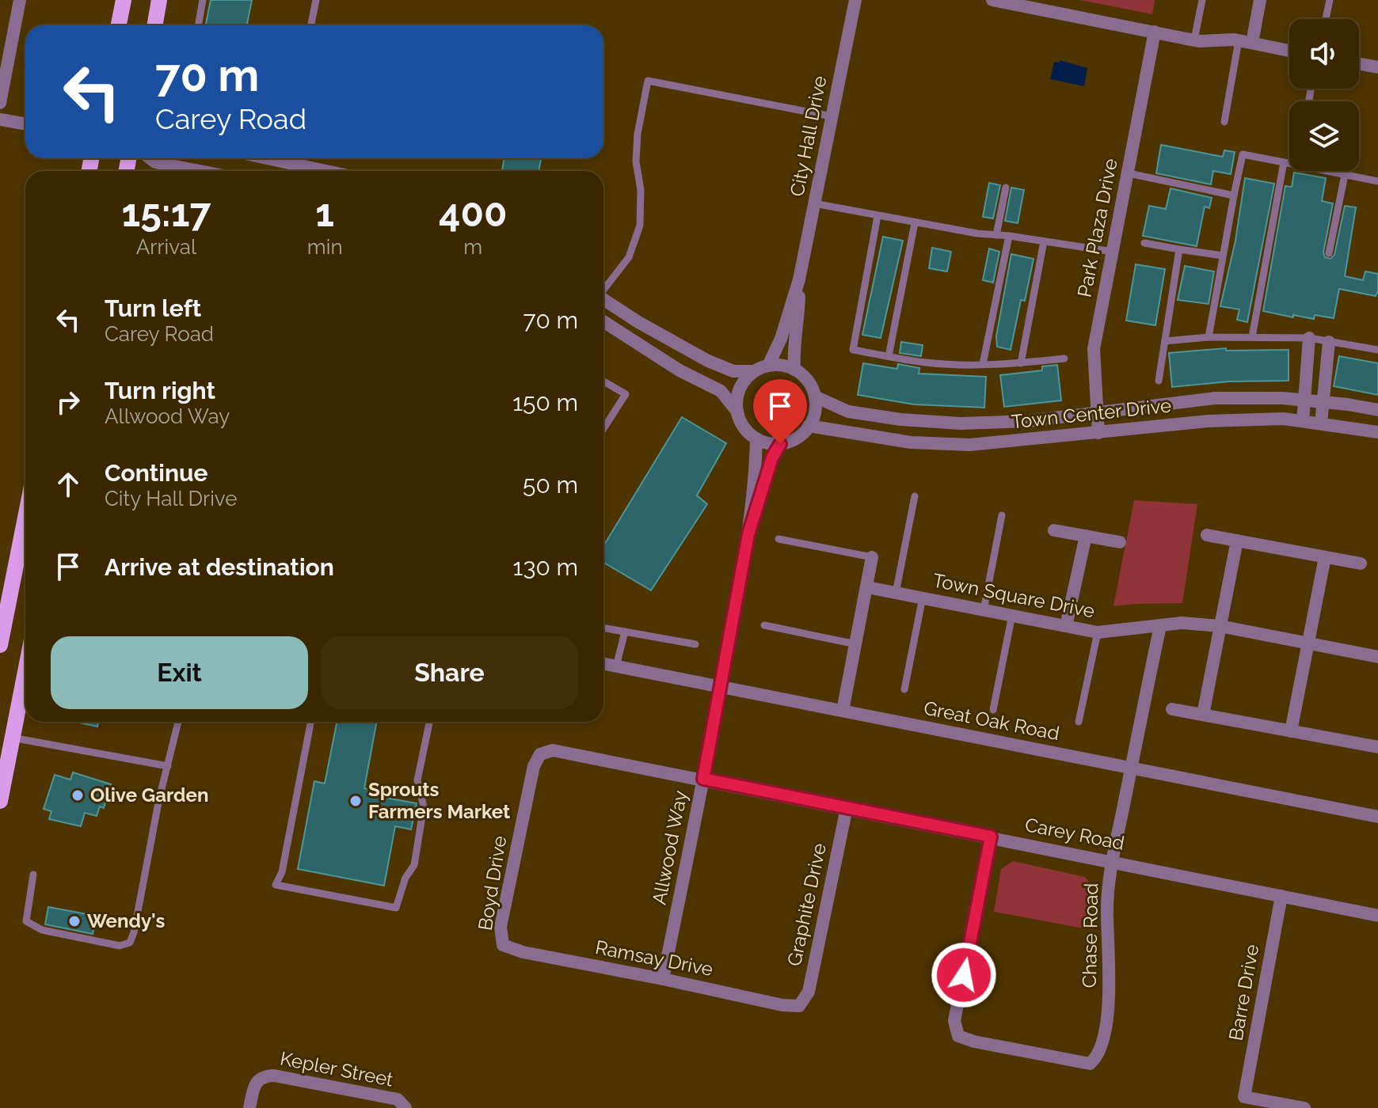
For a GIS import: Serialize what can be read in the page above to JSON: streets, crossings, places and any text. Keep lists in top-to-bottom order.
{
  "streets": {
    "street": [
      "City Hall Drive",
      "Park Plaza Drive",
      "Town Center Drive",
      "Town Square Drive",
      "Great Oak Road",
      "Carey Road",
      "Allwood Way",
      "Boyd Drive",
      "Graphite Drive",
      "Chase Road",
      "Ramsay Drive",
      "Barre Drive",
      "Kepler Street"
    ]
  },
  "crossings": [
    ["City Hall Drive", "Town Center Drive"],
    ["Park Plaza Drive", "Town Center Drive"],
    ["Town Square Drive", "Chase Road"],
    ["Great Oak Road", "Allwood Way"],
    ["Great Oak Road", "Chase Road"],
    ["Carey Road", "Allwood Way"],
    ["Carey Road", "Boyd Drive"],
    ["Carey Road", "Graphite Drive"],
    ["Carey Road", "Chase Road"],
    ["Carey Road", "Barre Drive"],
    ["Allwood Way", "Ramsay Drive"],
    ["Boyd Drive", "Ramsay Drive"],
    ["Graphite Drive", "Ramsay Drive"]
  ],
  "places": ["Olive Garden", "Sprouts Farmers Market", "Wendy's"],
  "page": {
    "turn": ["70 m", "Carey Road"],
    "eta": [
      "15:17",
      "Arrival",
      "1",
      "min",
      "400",
      "m"
    ],
    "list": [
      {
        "name": "Turn left",
        "note": "Carey Road",
        "value": "70 m"
      },
      {
        "name": "Turn right",
        "note": "Allwood Way",
        "value": "150 m"
      },
      {
        "name": "Continue",
        "note": "City Hall Drive",
        "value": "50 m"
      },
      {
        "name": "Arrive at destination",
        "value": "130 m"
      }
    ],
    "buttons": ["Exit", "Share"]
  }
}
